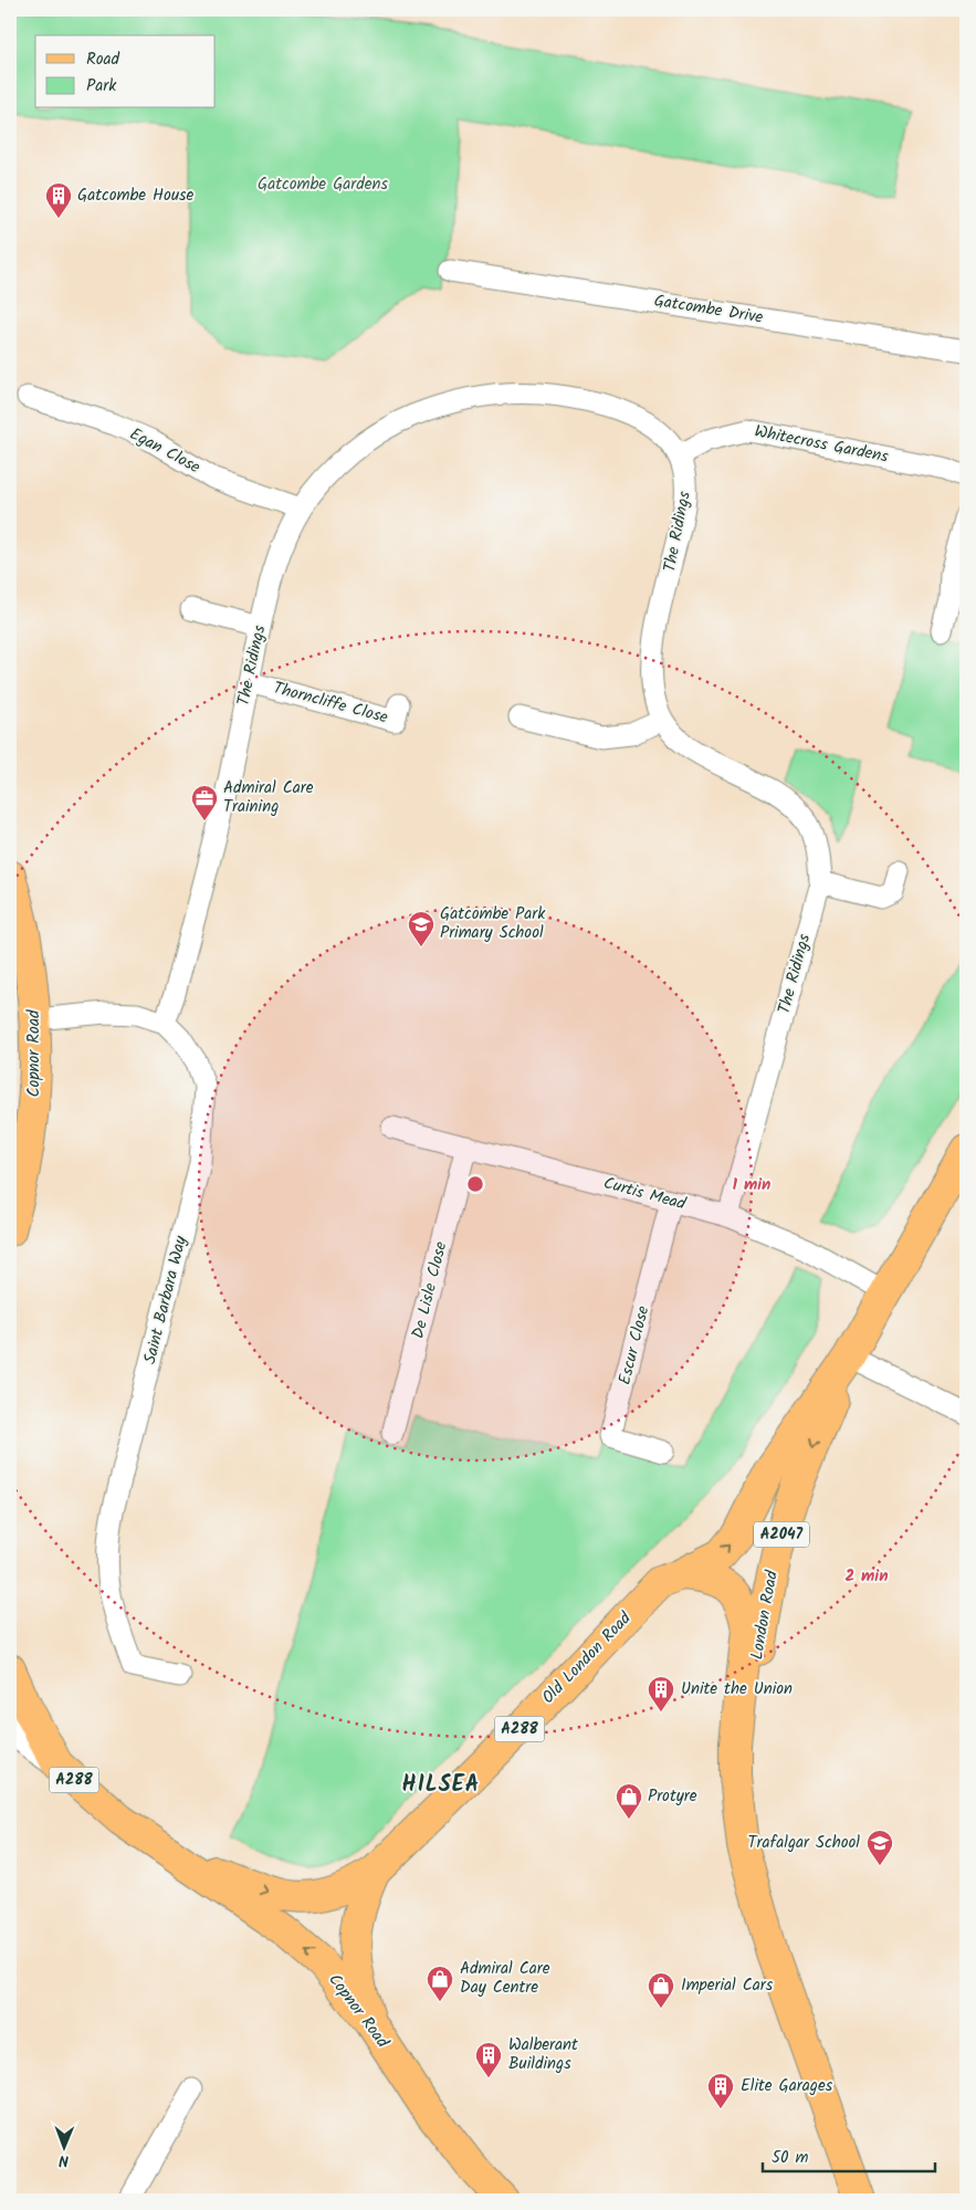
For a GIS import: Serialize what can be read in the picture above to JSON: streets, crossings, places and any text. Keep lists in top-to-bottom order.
{
  "streets": {
    "main road": [
      "Copnor Road",
      "A2047",
      "London Road",
      "Old London Road",
      "A288"
    ],
    "street": [
      "Gatcombe Drive",
      "Whitecross Gardens",
      "Egan Close",
      "The Ridings",
      "Thorncliffe Close",
      "Curtis Mead",
      "De Lisle Close",
      "Saint Barbara Way",
      "Escur Close"
    ]
  },
  "crossings": [
    ["Whitecross Gardens", "The Ridings"],
    ["Egan Close", "The Ridings"],
    ["The Ridings", "Thorncliffe Close"],
    ["The Ridings", "Curtis Mead"],
    ["The Ridings", "Saint Barbara Way"],
    ["Copnor Road", "Saint Barbara Way"],
    ["Copnor Road", "Old London Road"],
    ["Curtis Mead", "De Lisle Close"],
    ["Curtis Mead", "Escur Close"],
    ["Curtis Mead", "London Road"],
    ["London Road", "Old London Road"]
  ],
  "districts": ["HILSEA"],
  "parks": ["Gatcombe Gardens"],
  "places": {
    "building": [
      "Gatcombe House",
      "Unite the Union",
      "Walberant Buildings",
      "Elite Garages"
    ],
    "office": ["Admiral Care Training"],
    "school or university": ["Gatcombe Park Primary School", "Trafalgar School"],
    "shop": ["Protyre", "Admiral Care Day Centre", "Imperial Cars"]
  },
  "legend": ["Road", "Park"],
  "scale_bar": "50 m",
  "north": "bottom",
  "rings": ["1 min", "2 min"]
}
